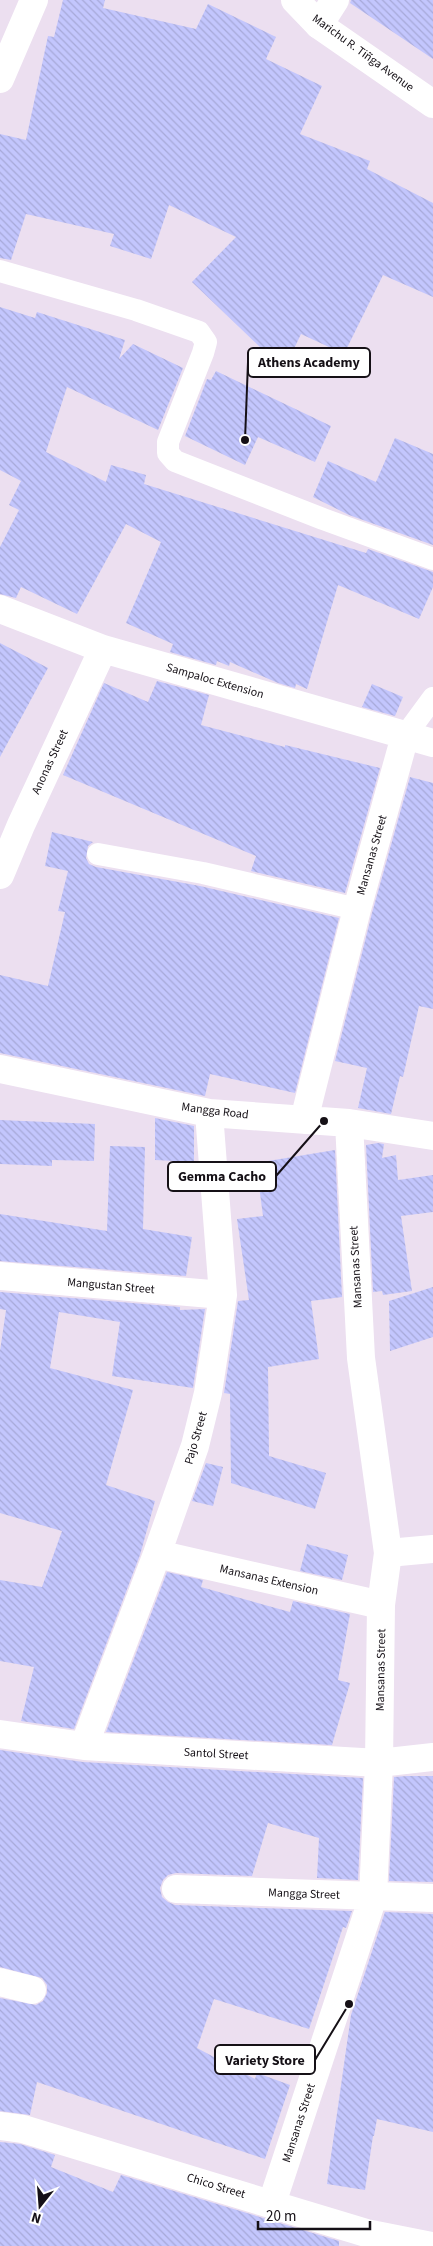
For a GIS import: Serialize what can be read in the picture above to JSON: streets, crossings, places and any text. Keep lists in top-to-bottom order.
{
  "streets": {
    "street": [
      "Marichu R. Tiñga Avenue",
      "Sampaloc Extension",
      "Anonas Street",
      "Mansanas Street",
      "Mangga Road",
      "Mangustan Street",
      "Pajo Street",
      "Mansanas Extension",
      "Santol Street",
      "Mangga Street",
      "Chico Street"
    ]
  },
  "crossings": [
    ["Sampaloc Extension", "Anonas Street"],
    ["Sampaloc Extension", "Mansanas Street"],
    ["Mansanas Street", "Mangga Road"],
    ["Mansanas Street", "Mansanas Extension"],
    ["Mansanas Street", "Santol Street"],
    ["Mansanas Street", "Mangga Street"],
    ["Mansanas Street", "Chico Street"],
    ["Mangga Road", "Pajo Street"],
    ["Mangustan Street", "Pajo Street"],
    ["Pajo Street", "Mansanas Extension"],
    ["Pajo Street", "Santol Street"]
  ],
  "places": ["Athens Academy", "Gemma Cacho", "Variety Store"],
  "scale_bar": "20 m",
  "north": "bottom"
}
